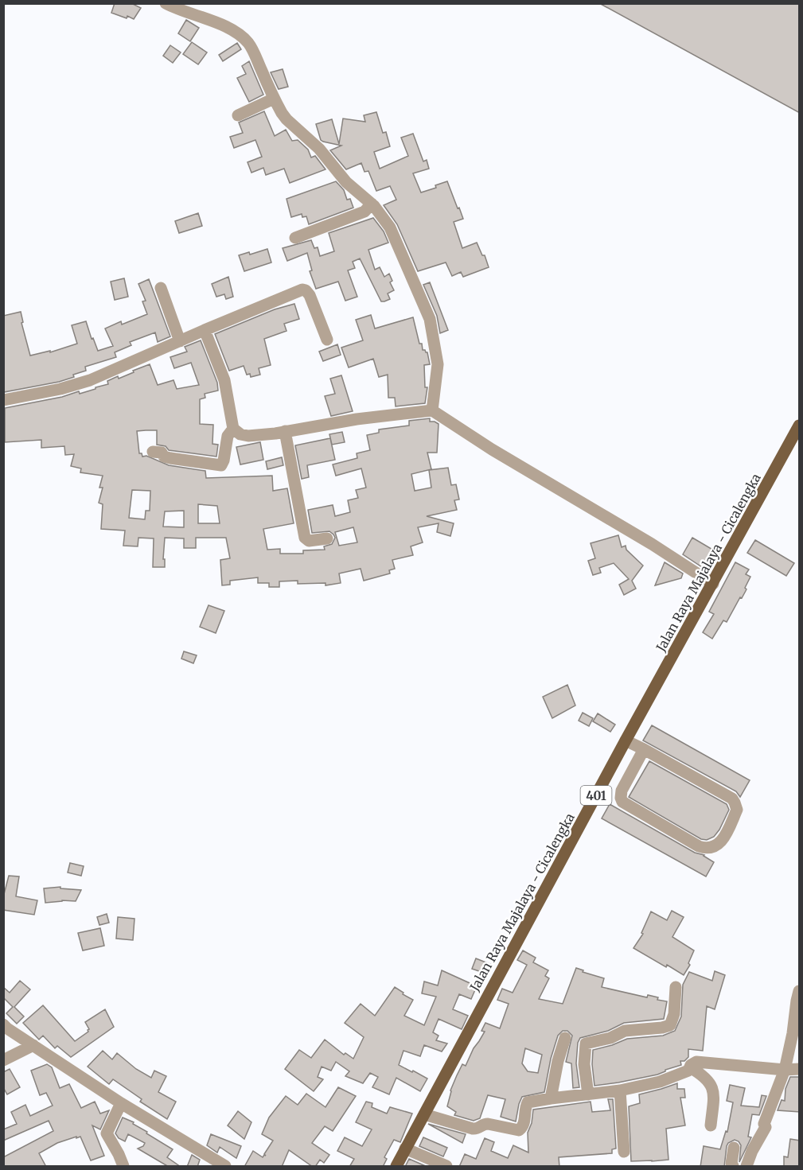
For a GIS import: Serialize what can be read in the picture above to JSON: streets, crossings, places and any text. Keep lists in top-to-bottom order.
{
  "streets": {
    "main road": ["Jalan Raya Majalaya - Cicalengka", "401"]
  }
}
